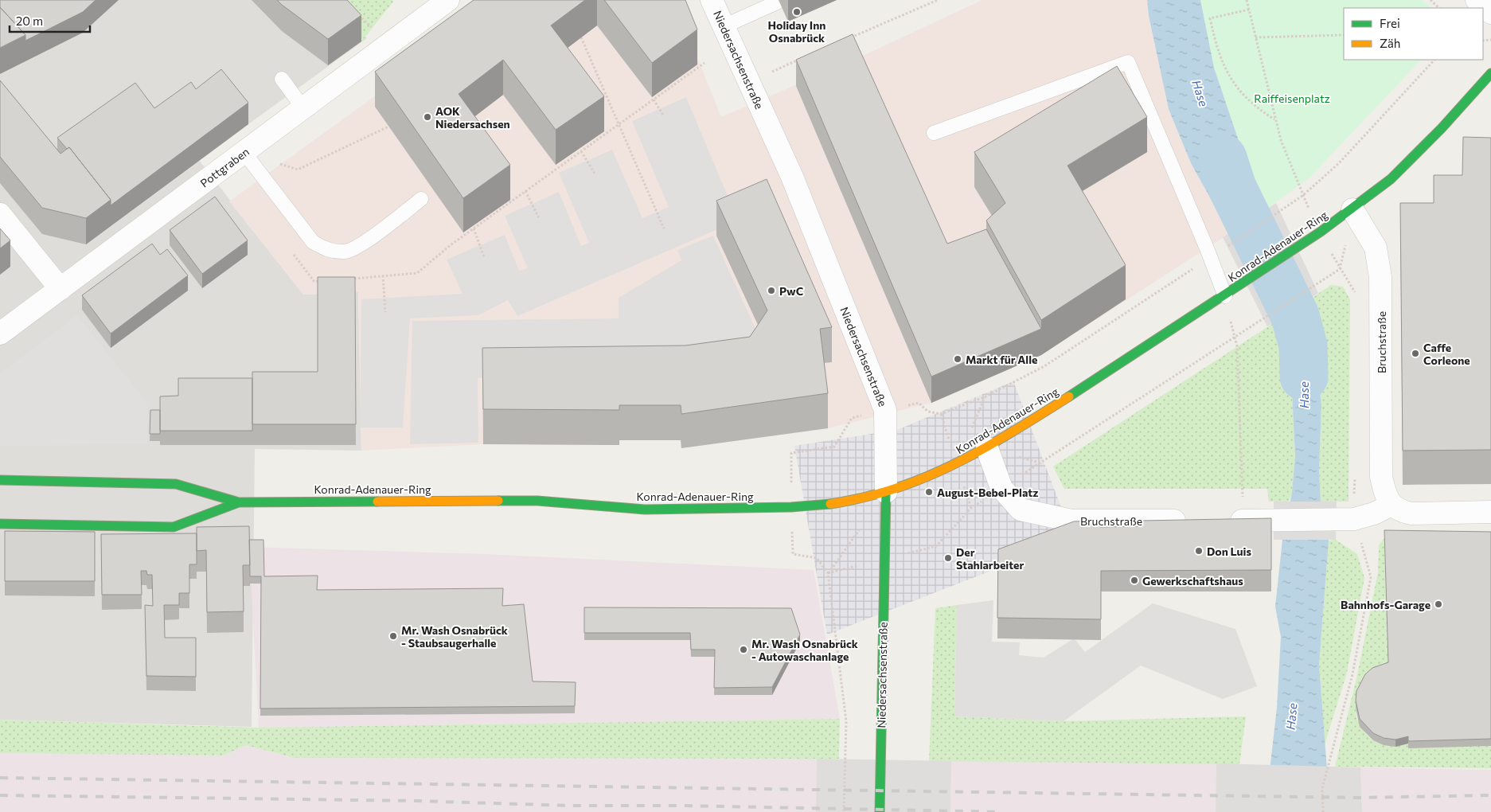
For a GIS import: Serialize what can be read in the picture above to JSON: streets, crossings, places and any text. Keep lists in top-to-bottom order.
{
  "streets": {
    "main road": ["Niedersachsenstraße", "Konrad-Adenauer-Ring"],
    "street": ["Pottgraben", "Bruchstraße"]
  },
  "crossings": [
    ["Niedersachsenstraße", "Konrad-Adenauer-Ring"],
    ["Konrad-Adenauer-Ring", "Bruchstraße"]
  ],
  "water": ["Hase"],
  "parks": ["Raiffeisenplatz"],
  "places": [
    "Holiday Inn Osnabrück",
    "AOK Niedersachsen",
    "PwC",
    "Caffe Corleone",
    "Markt für Alle",
    "August-Bebel-Platz",
    "Don Luis",
    "Der Stahlarbeiter",
    "Gewerkschaftshaus",
    "Bahnhofs-Garage",
    "Mr. Wash Osnabrück - Staubsaugerhalle",
    "Mr. Wash Osnabrück - Autowaschanlage"
  ],
  "legend": ["Frei", "Zäh"],
  "scale_bar": "20 m"
}
